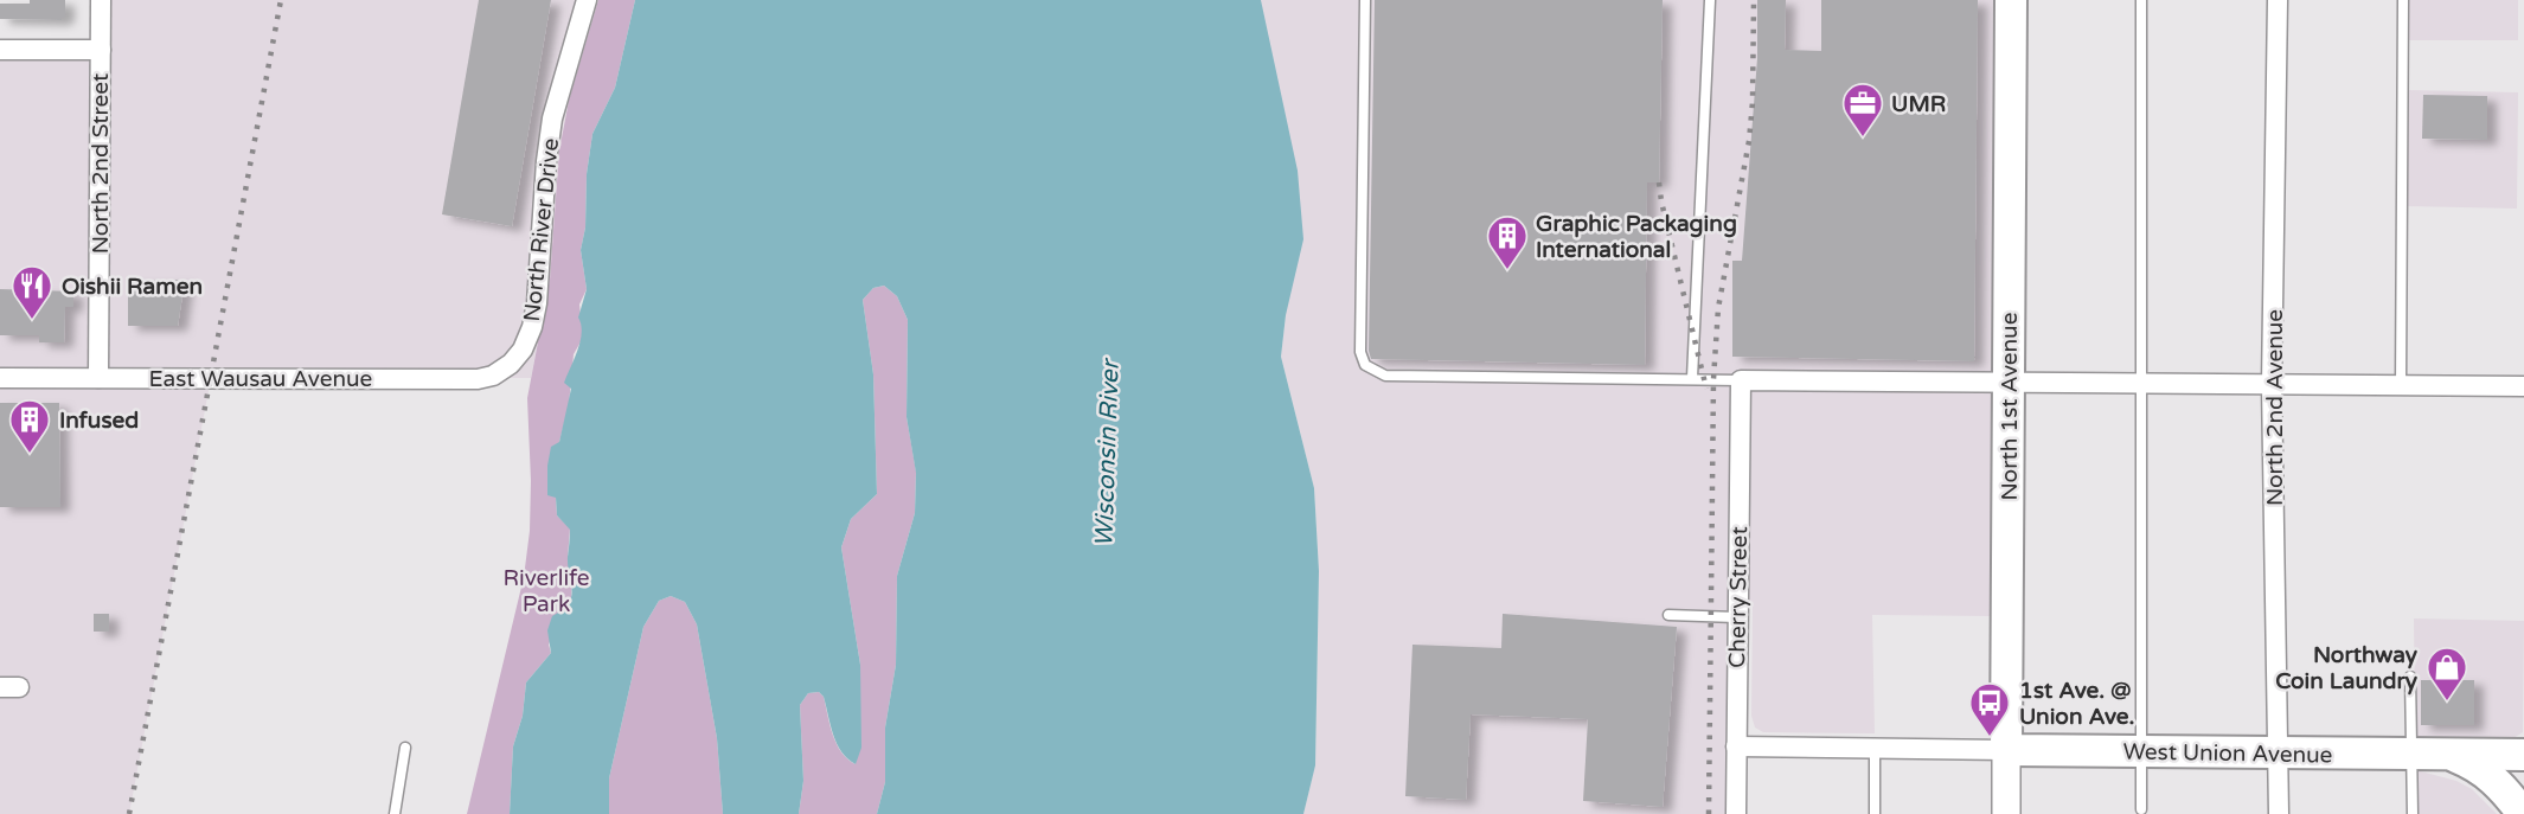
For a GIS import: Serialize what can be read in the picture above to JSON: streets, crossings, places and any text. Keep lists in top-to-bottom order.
{
  "streets": {
    "main road": ["North 1st Avenue", "West Union Avenue"],
    "street": [
      "North 2nd Street",
      "North River Drive",
      "East Wausau Avenue",
      "North 2nd Avenue",
      "Cherry Street"
    ]
  },
  "crossings": [
    ["North 2nd Street", "East Wausau Avenue"],
    ["North River Drive", "East Wausau Avenue"],
    ["North 1st Avenue", "West Union Avenue"],
    ["North 2nd Avenue", "West Union Avenue"]
  ],
  "water": ["Wisconsin River"],
  "parks": ["Riverlife Park"],
  "places": {
    "office": ["UMR"],
    "building": ["Graphic Packaging International", "Infused"],
    "restaurant": ["Oishii Ramen"],
    "shop": ["Northway Coin Laundry"],
    "bus stop": ["1st Ave. @ Union Ave."]
  }
}
